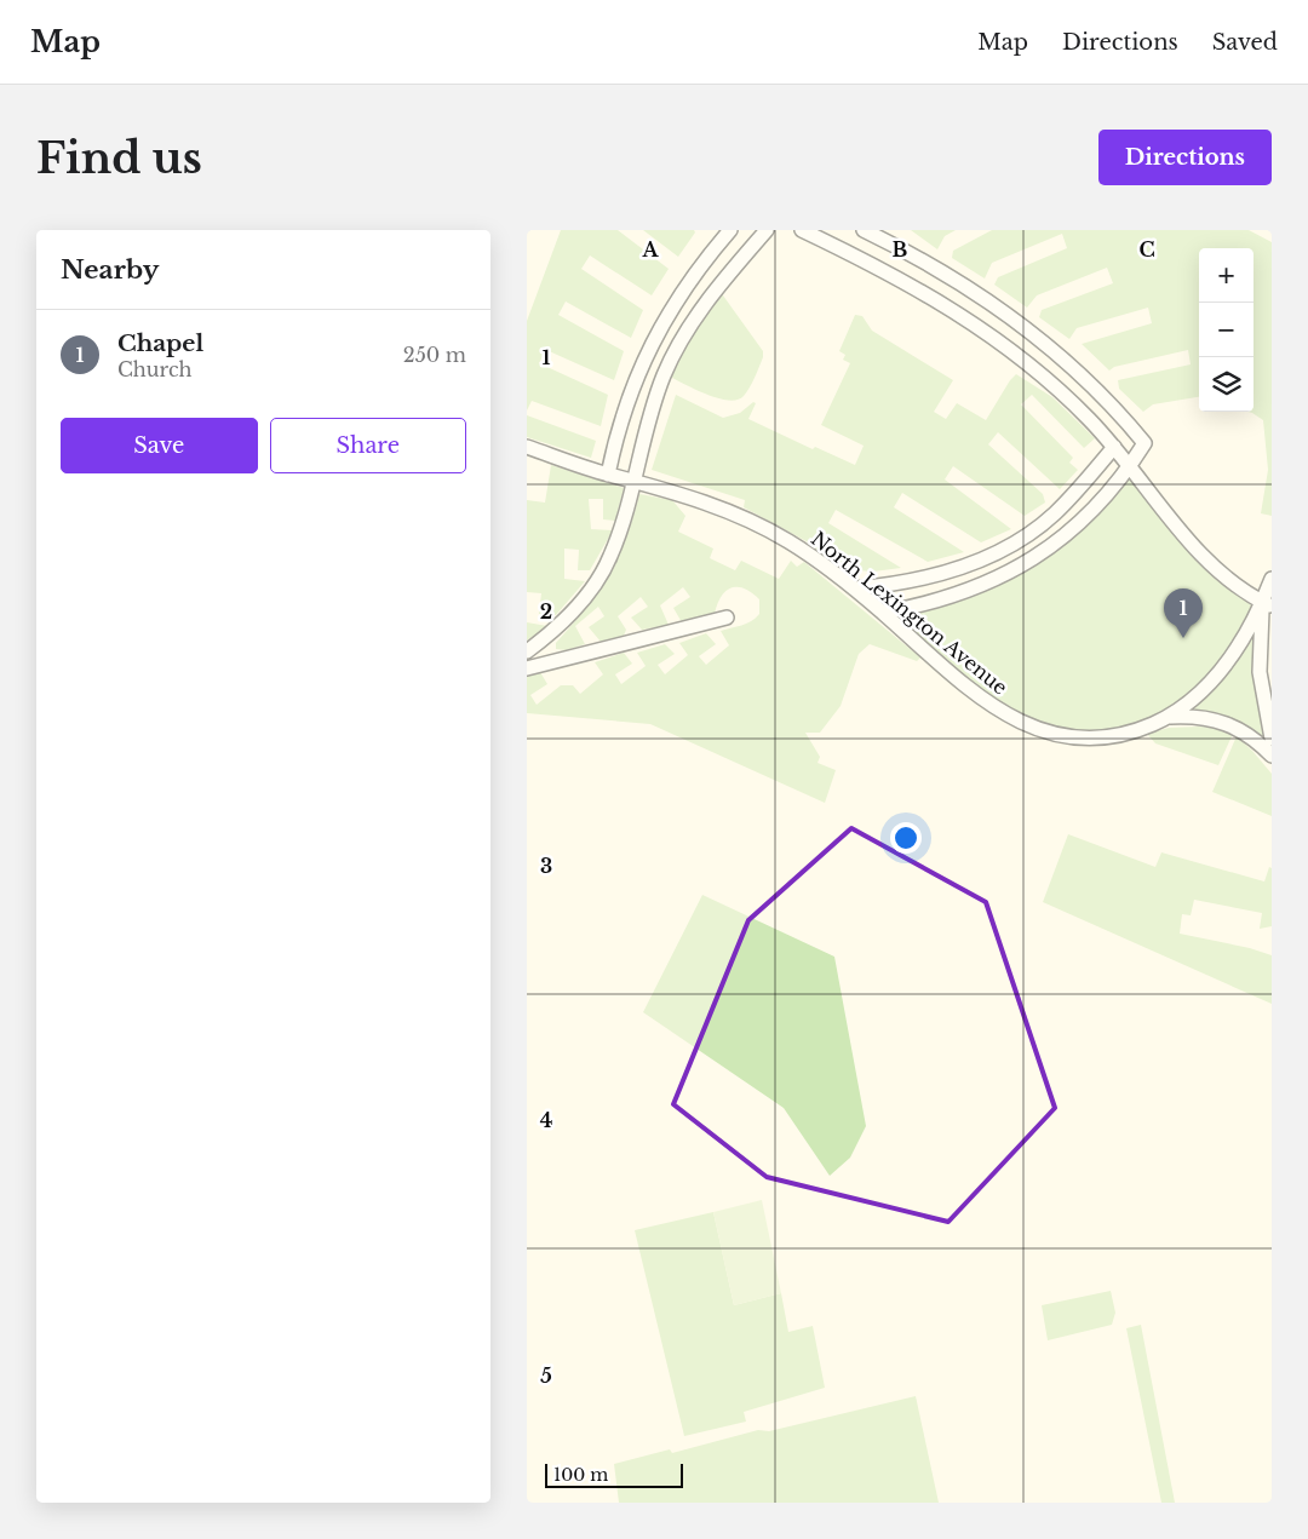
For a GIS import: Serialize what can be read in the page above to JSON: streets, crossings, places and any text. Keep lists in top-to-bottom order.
{
  "streets": {
    "street": ["North Lexington Avenue"]
  },
  "scale_bar": "100 m",
  "page": {
    "header": "Map",
    "nav": ["Map", "Directions", "Saved"],
    "buttons": [
      "Directions",
      ["Save", "Share"]
    ],
    "title": "Find us",
    "heading": "Nearby",
    "map_buttons": ["+", "−"],
    "list": [
      {
        "mark": "1",
        "name": "Chapel",
        "note": "Church",
        "value": "250 m"
      }
    ],
    "pins": "1",
    "scale": "100 m"
  },
  "grid": {
    "columns": ["A", "B", "C"],
    "rows": [
      "1",
      "2",
      "3",
      "4",
      "5"
    ]
  }
}
